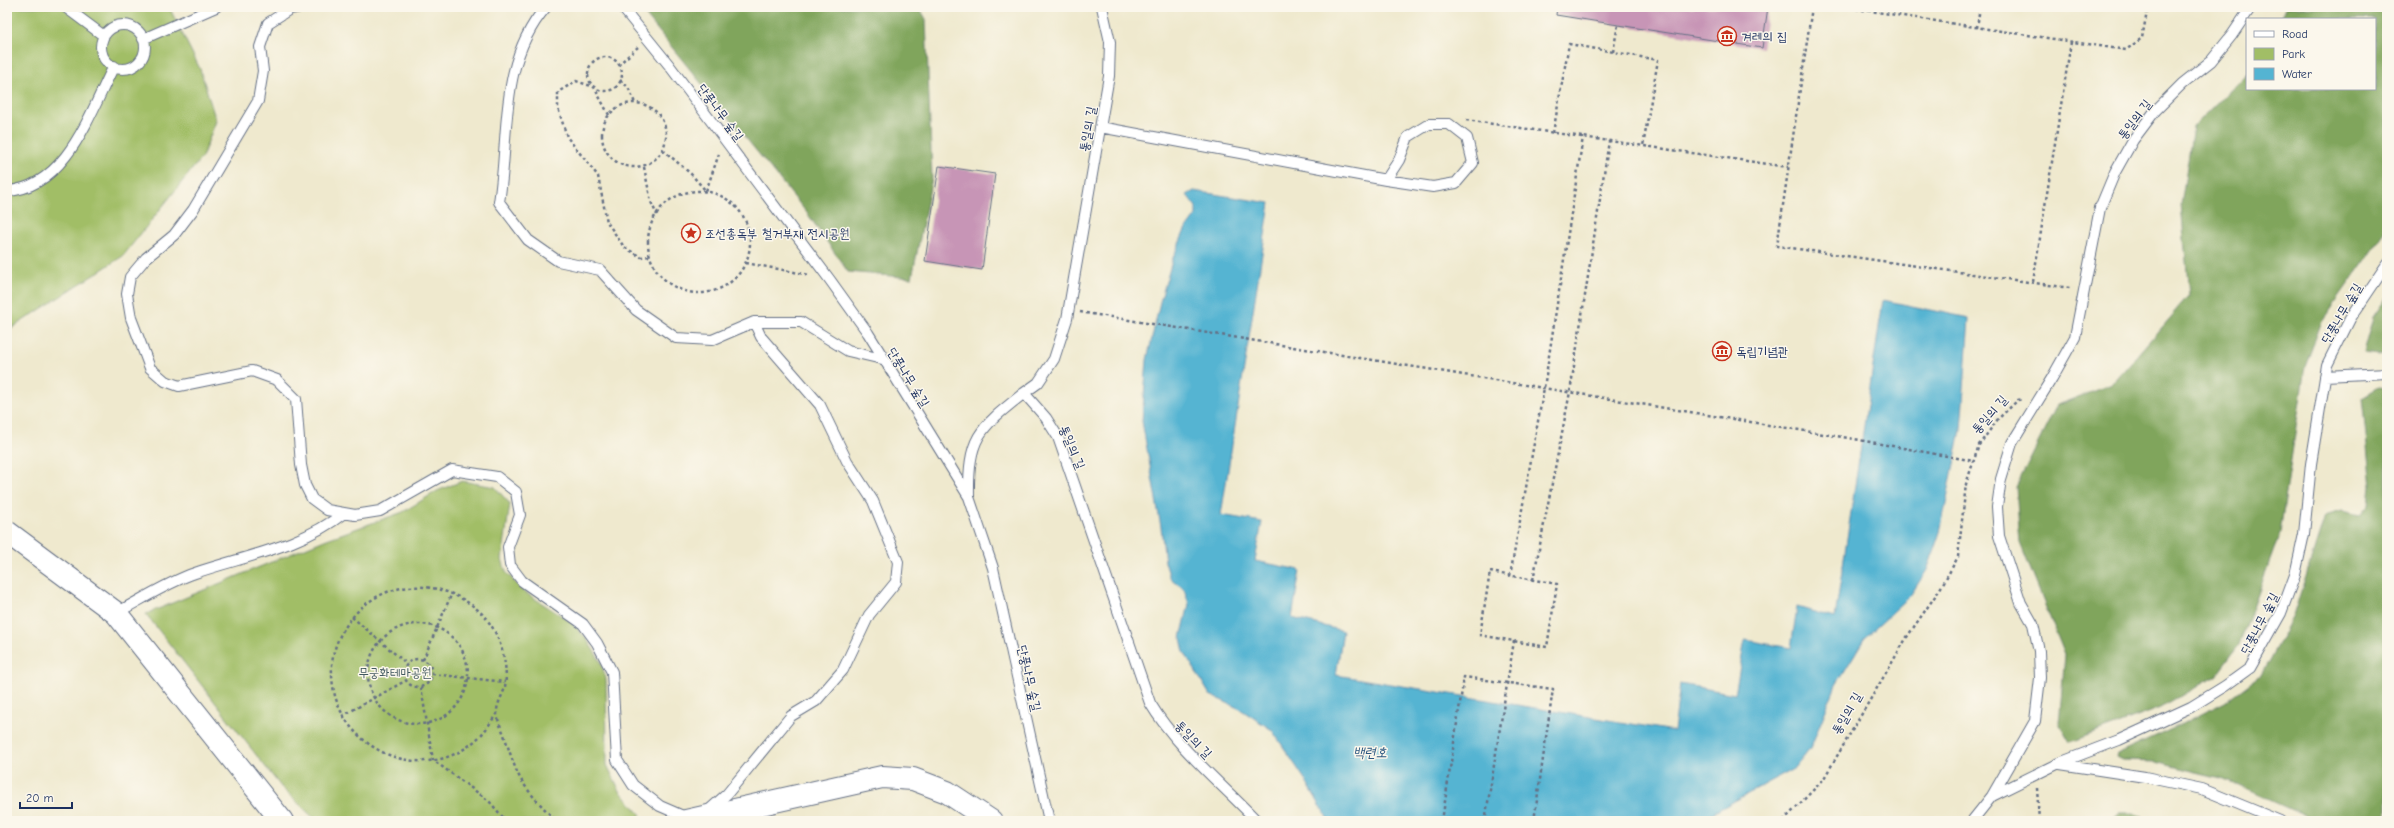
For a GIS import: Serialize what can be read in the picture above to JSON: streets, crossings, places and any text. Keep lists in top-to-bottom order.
{
  "streets": {
    "lane": ["단풍나무 숲길", "통일의 길"]
  },
  "water": ["백련호"],
  "parks": ["무궁화테마공원"],
  "places": {
    "museum": ["겨레의 집", "독립기념관"],
    "place": ["조선총독부 철거부재 전시공원"]
  },
  "legend": ["Road", "Park", "Water"],
  "scale_bar": "20 m"
}
